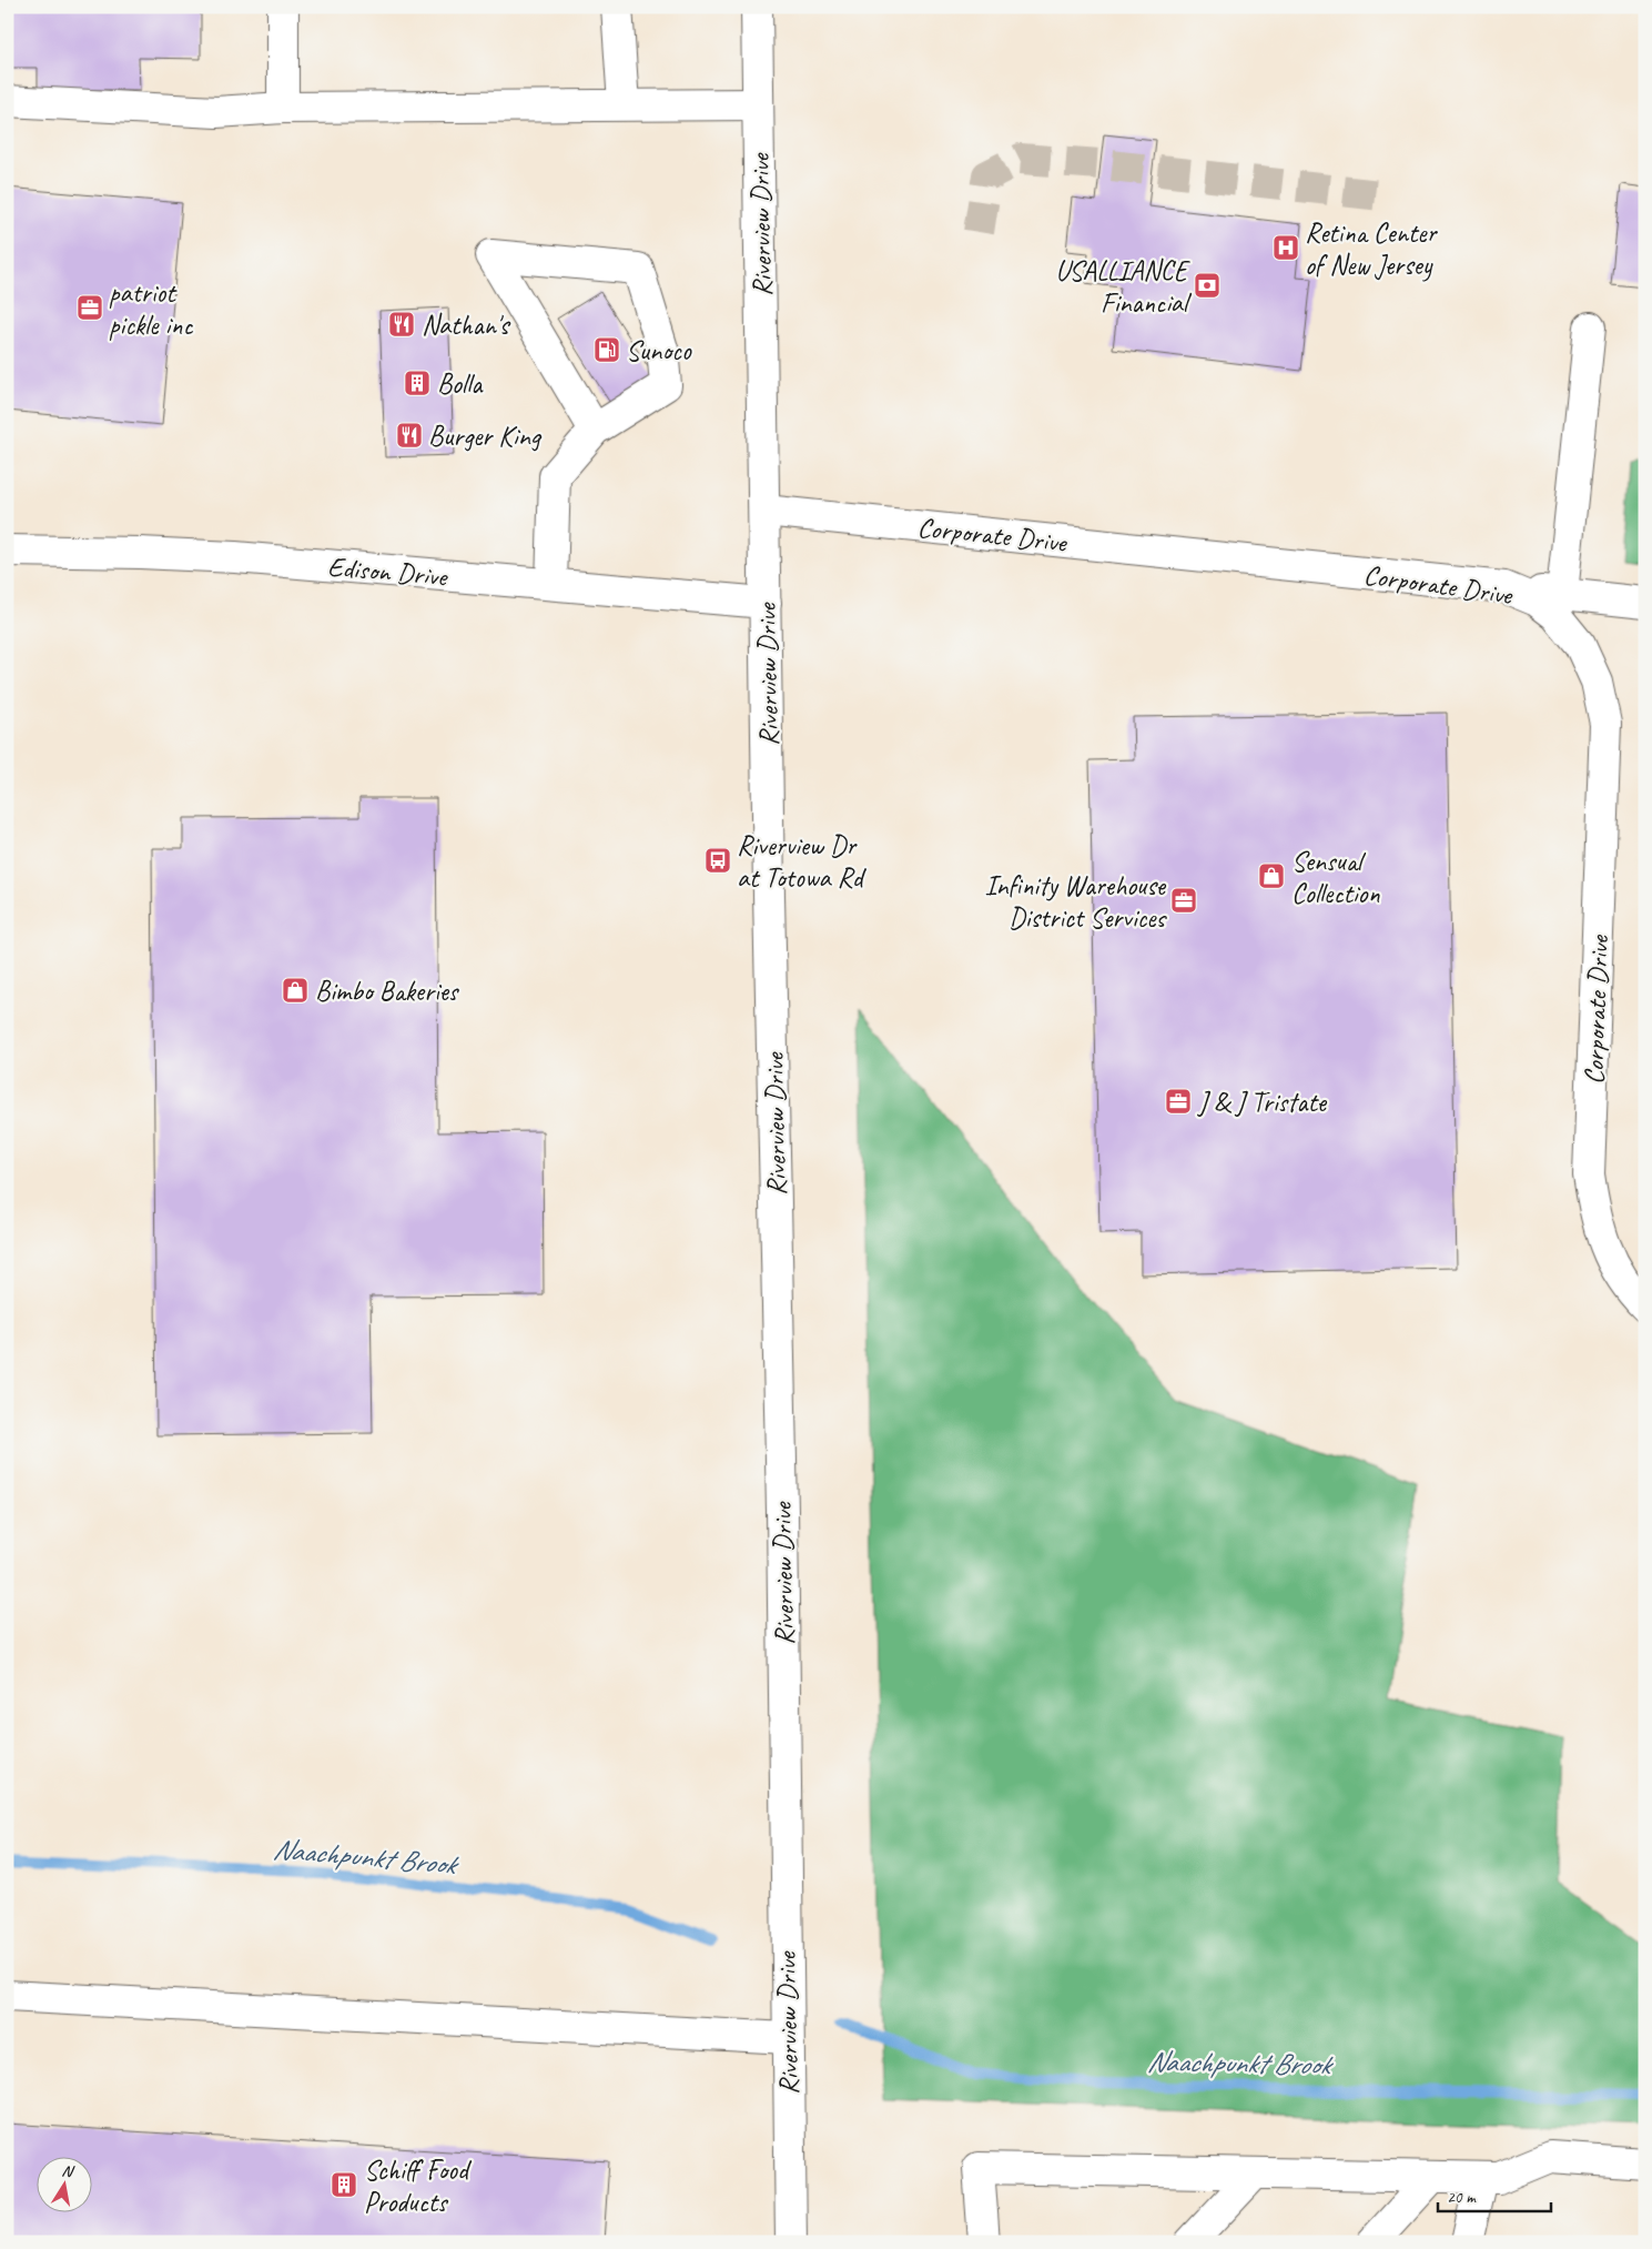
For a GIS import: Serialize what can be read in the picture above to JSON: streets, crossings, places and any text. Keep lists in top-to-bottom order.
{
  "streets": {
    "main road": ["Riverview Drive", "Corporate Drive", "Edison Drive"]
  },
  "crossings": [
    ["Riverview Drive", "Corporate Drive"],
    ["Riverview Drive", "Edison Drive"]
  ],
  "water": ["Naachpunkt Brook"],
  "places": {
    "hospital": ["Retina Center of New Jersey"],
    "bank": ["USALLIANCE Financial"],
    "office": ["patriot pickle inc", "Infinity Warehouse District Services", "J & J Tristate"],
    "restaurant": ["Nathan's", "Burger King"],
    "fuel station": ["Sunoco"],
    "building": ["Bolla", "Schiff Food Products"],
    "bus stop": ["Riverview Dr at Totowa Rd"],
    "shop": ["Sensual Collection", "Bimbo Bakeries"]
  },
  "scale_bar": "20 m",
  "north": "top"
}
